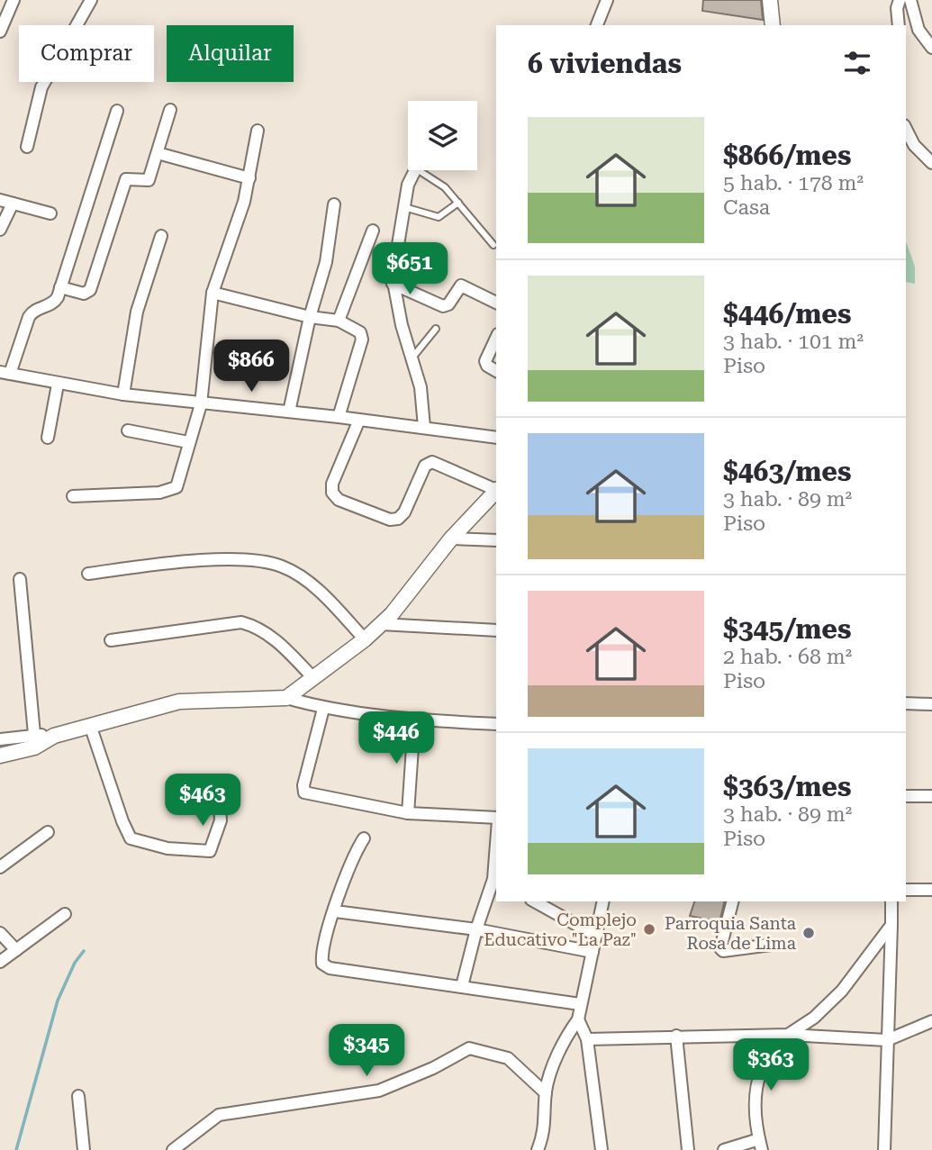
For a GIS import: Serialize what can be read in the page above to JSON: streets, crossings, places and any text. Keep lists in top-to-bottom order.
{
  "places": ["Complejo Educativo \"La Paz\"", "Parroquia Santa Rosa de Lima"],
  "page": {
    "chip": ["Comprar", "Alquilar"],
    "heading": "6 viviendas",
    "list": [
      {
        "name": "$866/mes",
        "note": "5 hab. · 178 m² · Casa"
      },
      {
        "name": "$446/mes",
        "note": "3 hab. · 101 m² · Piso"
      },
      {
        "name": "$463/mes",
        "note": "3 hab. · 89 m² · Piso"
      },
      {
        "name": "$345/mes",
        "note": "2 hab. · 68 m² · Piso"
      },
      {
        "name": "$363/mes",
        "note": "3 hab. · 89 m² · Piso"
      }
    ],
    "price": [
      "$651",
      "$866",
      "$446",
      "$463",
      "$345",
      "$363"
    ]
  }
}
